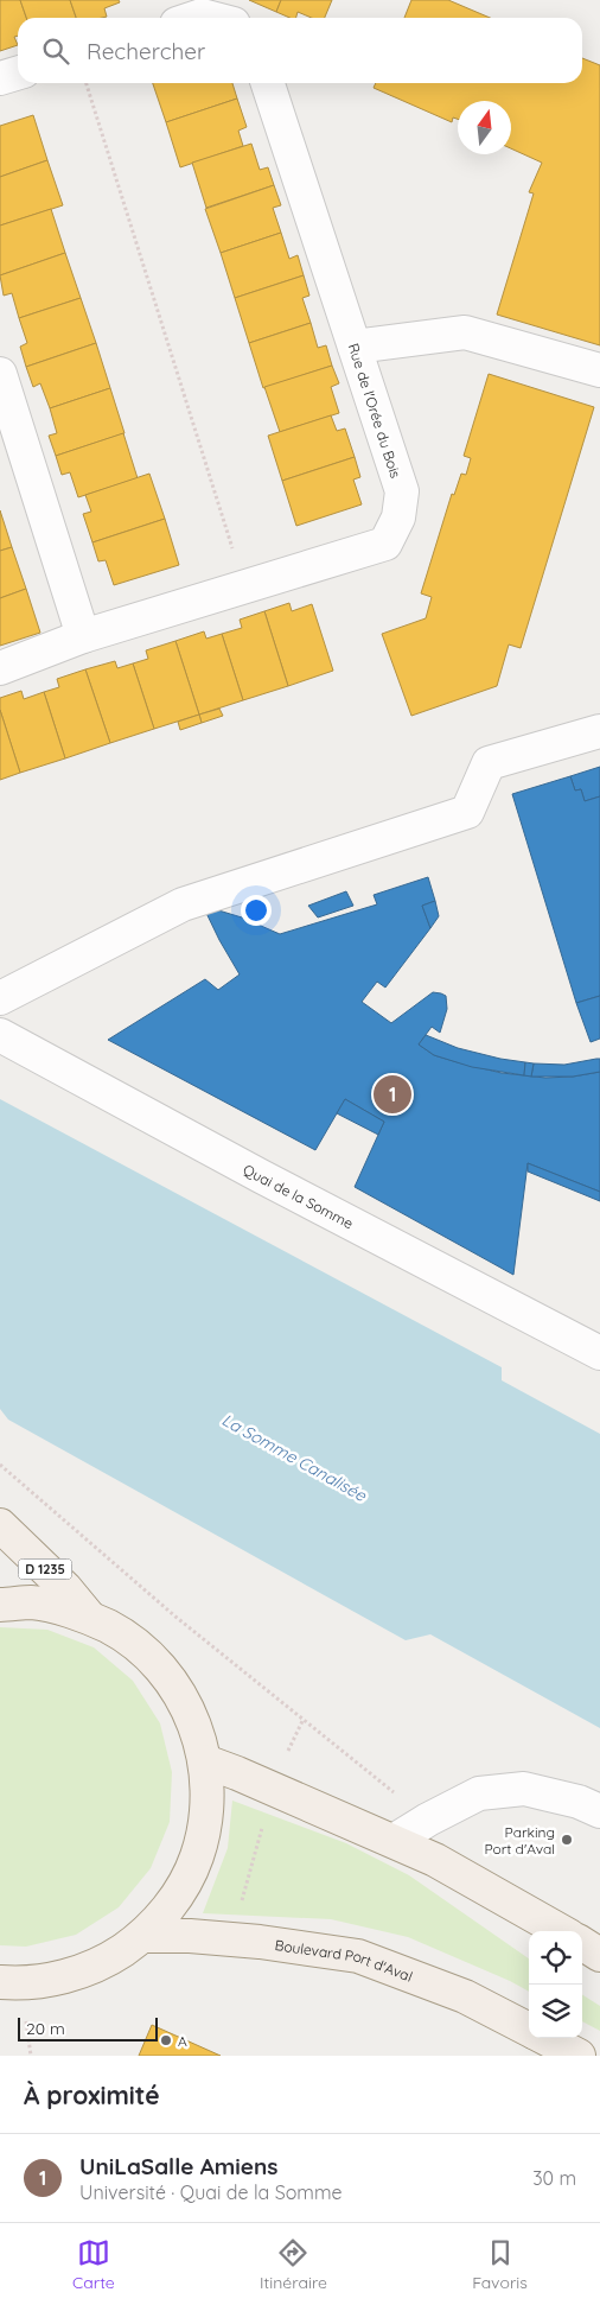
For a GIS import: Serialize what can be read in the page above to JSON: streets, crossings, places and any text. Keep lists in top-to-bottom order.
{
  "streets": {
    "main road": ["D 1235", "Boulevard Port d'Aval"],
    "street": ["Rue de l'Orée du Bois", "Quai de la Somme"]
  },
  "water": ["La Somme Canalisée"],
  "places": ["Parking Port d'Aval", "A"],
  "scale_bar": "20 m",
  "north": "top",
  "page": {
    "search": "Rechercher",
    "pins": "1",
    "scale": "20 m",
    "heading": "À proximité",
    "list": [
      {
        "mark": "1",
        "name": "UniLaSalle Amiens",
        "note": "Université · Quai de la Somme",
        "value": "30 m"
      }
    ],
    "nav": ["Carte", "Itinéraire", "Favoris"]
  }
}
